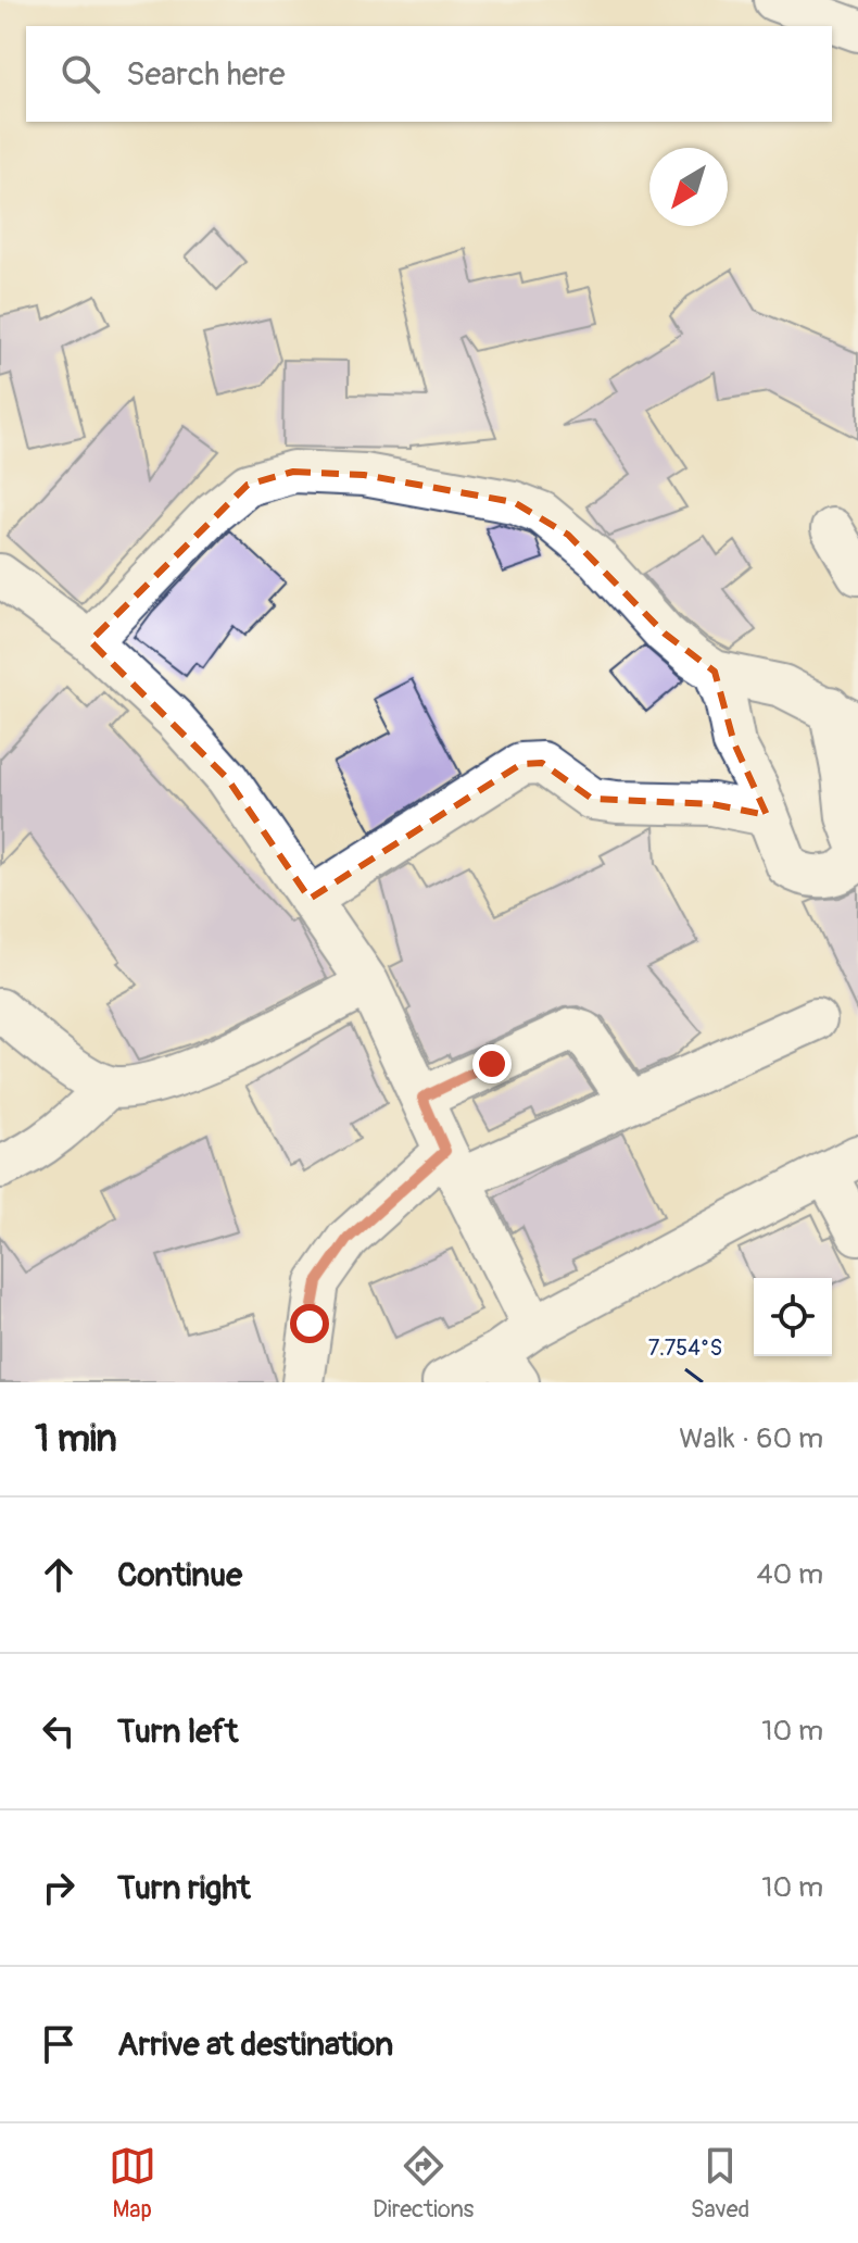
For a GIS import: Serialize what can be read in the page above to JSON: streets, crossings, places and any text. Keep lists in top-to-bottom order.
{
  "north": "bottom left",
  "page": {
    "search": "Search here",
    "heading": ["1 min", "Walk · 60 m"],
    "list": [
      ["Continue", "40 m"],
      ["Turn left", "10 m"],
      ["Turn right", "10 m"],
      "Arrive at destination"
    ],
    "nav": ["Map", "Directions", "Saved"]
  },
  "coordinates": ["7.754°S"]
}
